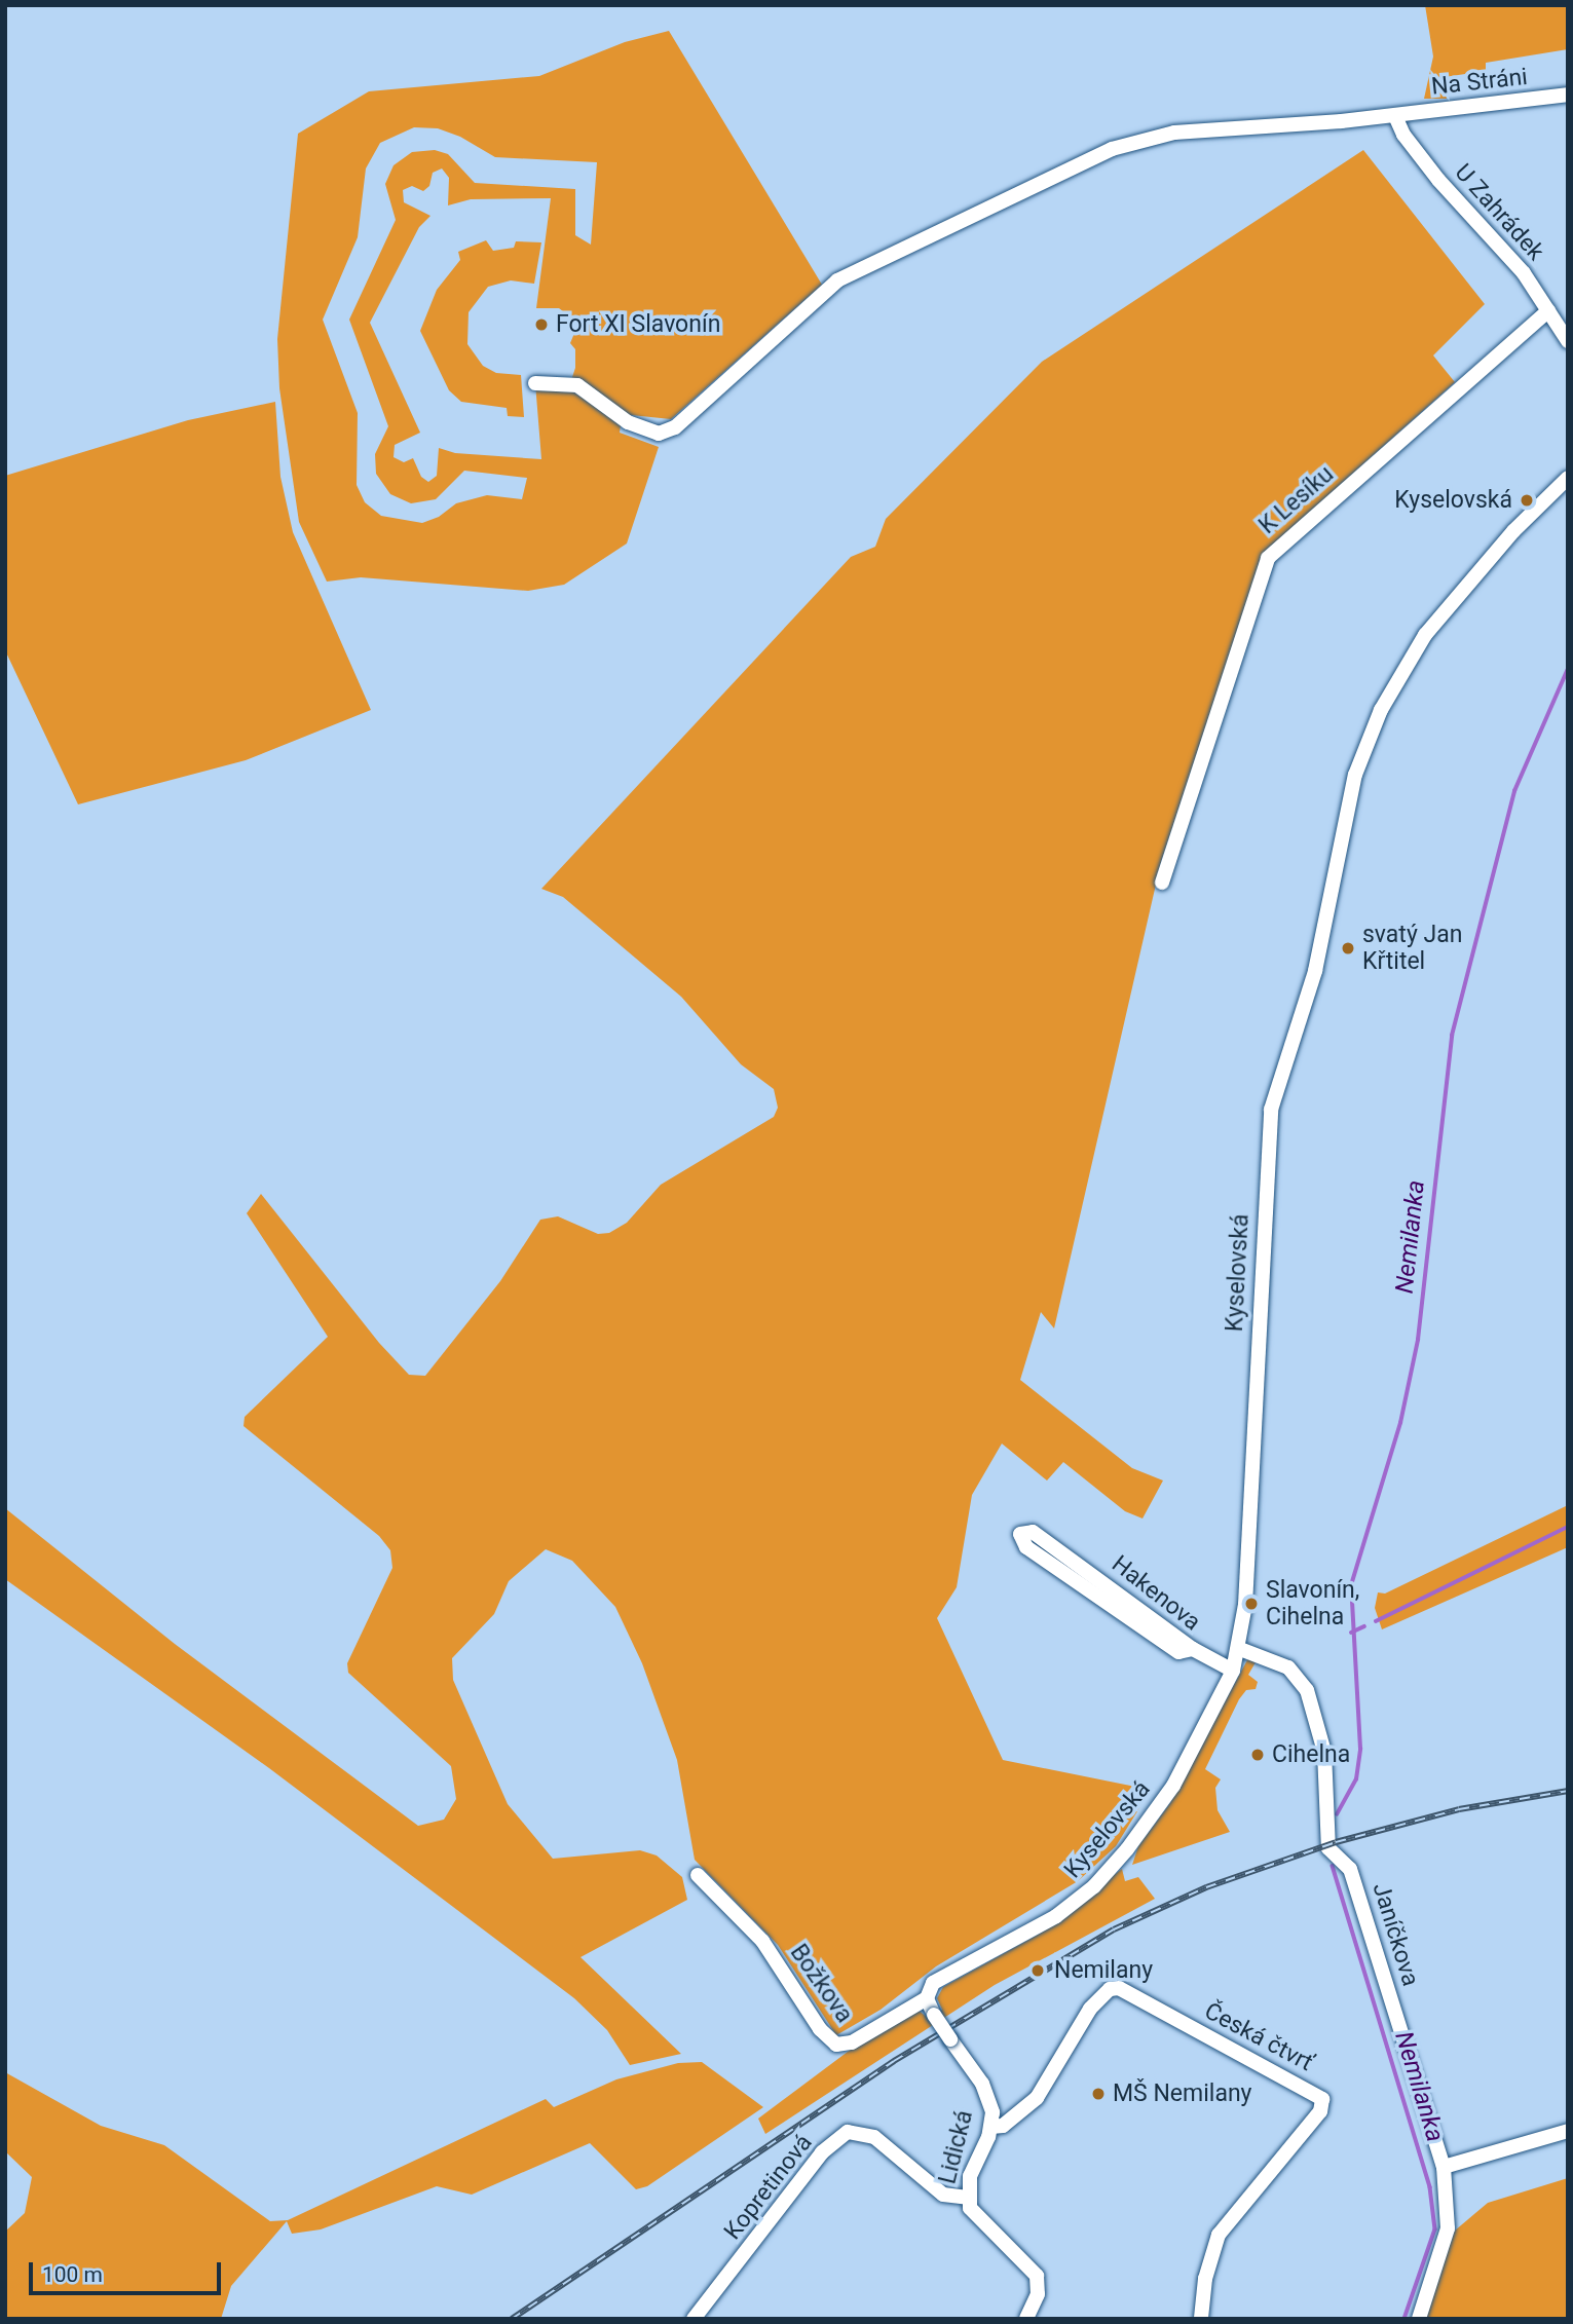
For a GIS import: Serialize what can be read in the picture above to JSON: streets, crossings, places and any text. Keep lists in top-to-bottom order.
{
  "streets": {
    "street": [
      "Na Stráni",
      "U Zahrádek",
      "K Lesíku",
      "Kyselovská",
      "Hakenova",
      "Janíčkova",
      "Božkova",
      "Česká čtvrť",
      "Lidická",
      "Kopretinová"
    ]
  },
  "crossings": [
    ["Na Stráni", "U Zahrádek"],
    ["U Zahrádek", "K Lesíku"],
    ["Kyselovská", "Janíčkova"],
    ["Kyselovská", "Božkova"],
    ["Kyselovská", "Lidická"],
    ["Božkova", "Lidická"],
    ["Česká čtvrť", "Lidická"],
    ["Lidická", "Kopretinová"]
  ],
  "water": ["Nemilanka"],
  "places": [
    "Fort XI Slavonín",
    "Kyselovská",
    "svatý Jan Křtitel",
    "Slavonín, Cihelna",
    "Cihelna",
    "Nemilany",
    "MŠ Nemilany"
  ],
  "scale_bar": "100 m"
}
